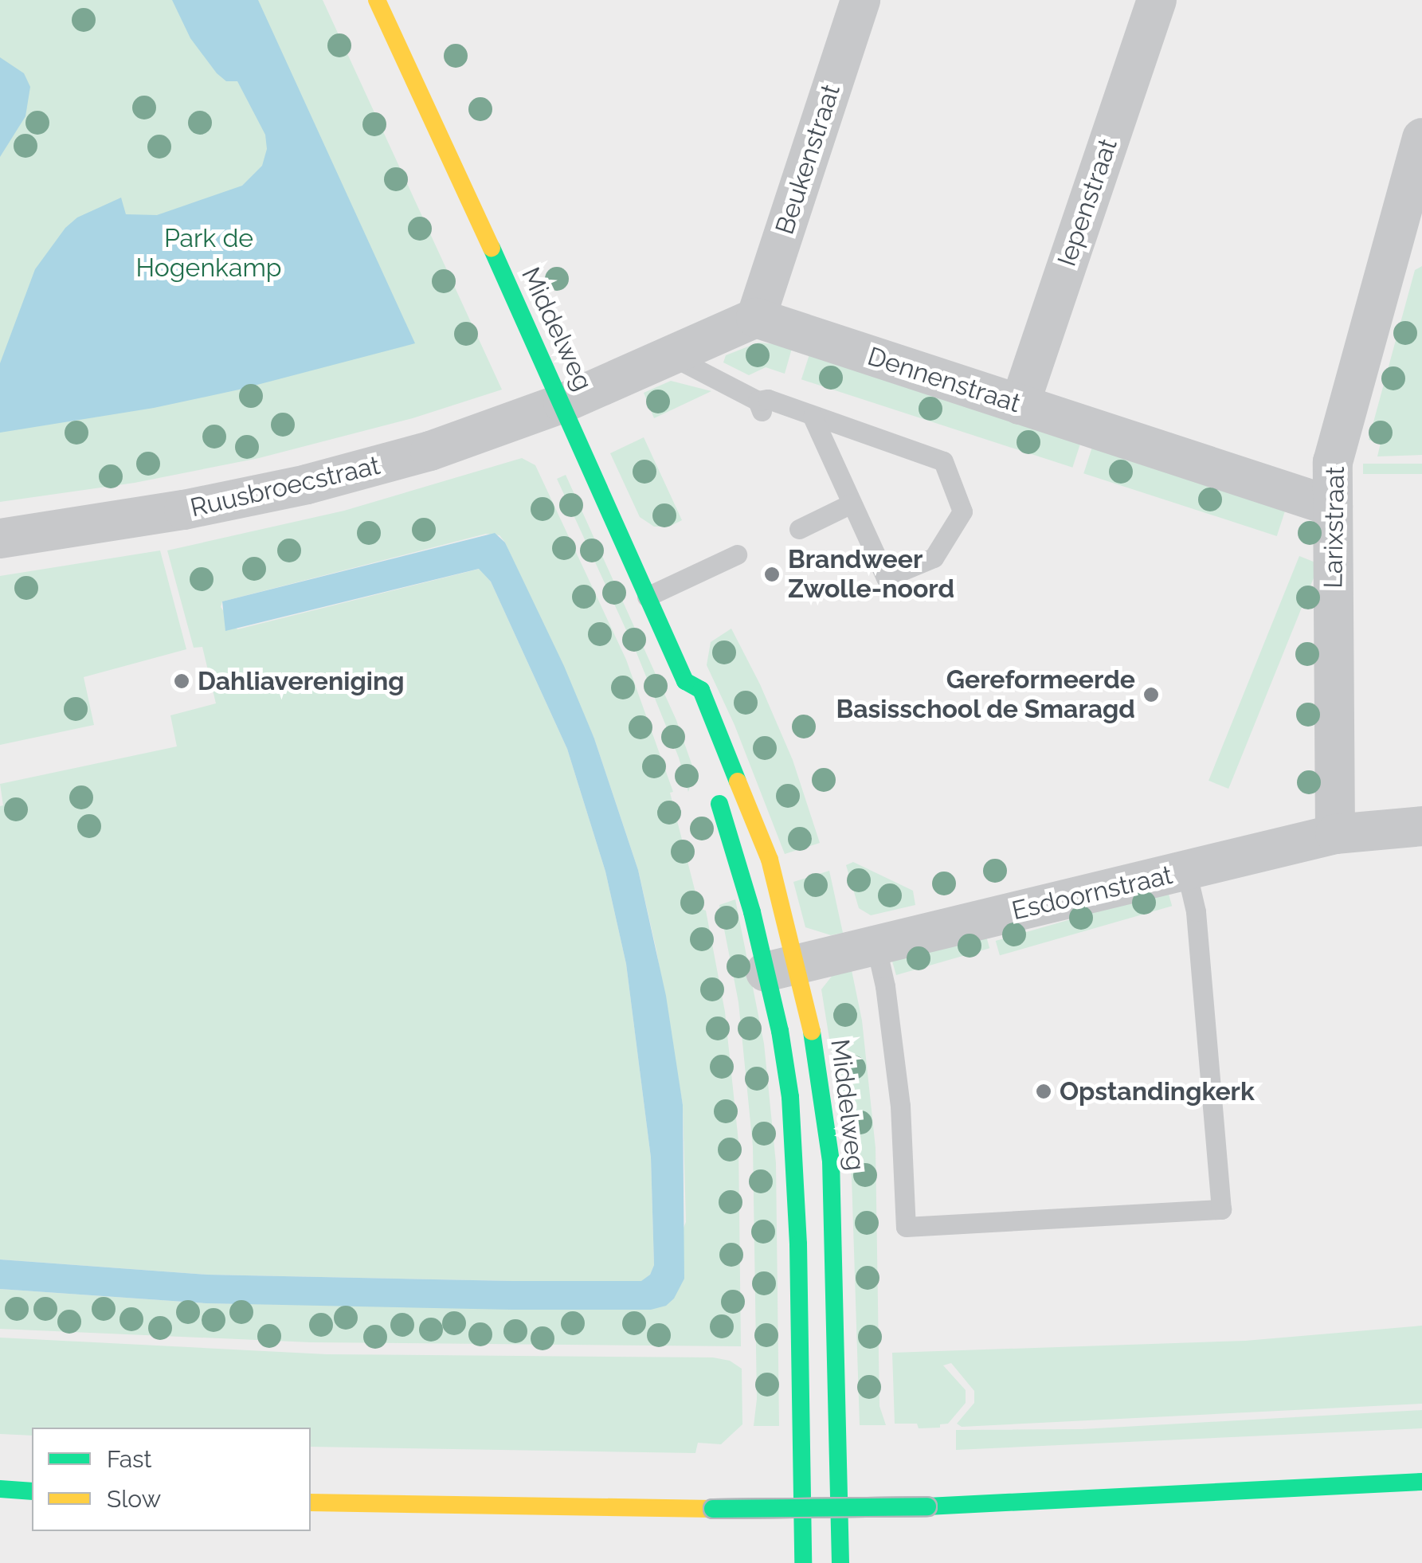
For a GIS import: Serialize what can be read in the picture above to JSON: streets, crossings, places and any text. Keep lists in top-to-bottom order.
{
  "streets": {
    "main road": ["Middelweg"],
    "street": [
      "Beukenstraat",
      "Iepenstraat",
      "Dennenstraat",
      "Ruusbroecstraat",
      "Larixstraat",
      "Esdoornstraat"
    ]
  },
  "crossings": [
    ["Beukenstraat", "Dennenstraat"],
    ["Iepenstraat", "Dennenstraat"],
    ["Middelweg", "Ruusbroecstraat"],
    ["Middelweg", "Esdoornstraat"],
    ["Dennenstraat", "Larixstraat"],
    ["Larixstraat", "Esdoornstraat"]
  ],
  "parks": ["Park de Hogenkamp"],
  "places": [
    "Brandweer Zwolle-noord",
    "Dahliavereniging",
    "Gereformeerde Basisschool de Smaragd",
    "Opstandingkerk"
  ],
  "legend": ["Fast", "Slow"]
}
